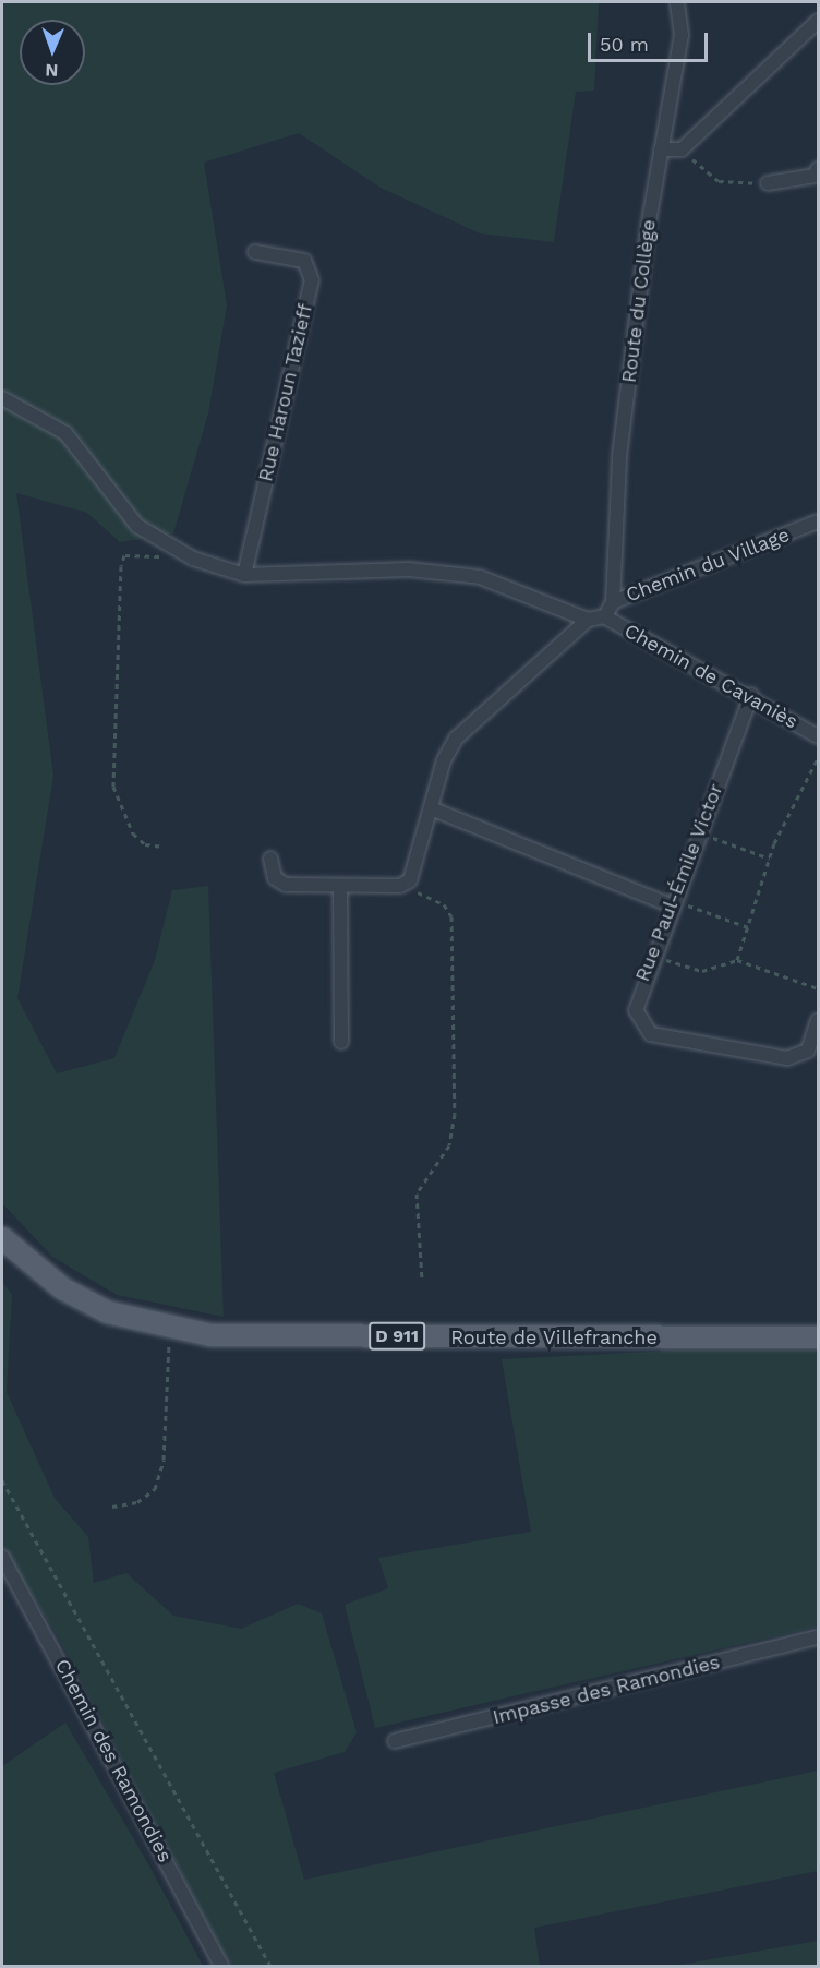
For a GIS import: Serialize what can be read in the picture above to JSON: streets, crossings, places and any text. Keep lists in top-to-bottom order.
{
  "streets": {
    "main road": ["D 911", "Route de Villefranche"],
    "street": [
      "Route du Collège",
      "Rue Haroun Tazieff",
      "Chemin du Village",
      "Chemin de Cavaniès",
      "Rue Paul-Émile Victor",
      "Impasse des Ramondies",
      "Chemin des Ramondies"
    ]
  },
  "crossings": [
    ["Route du Collège", "Chemin du Village"],
    ["Chemin du Village", "Chemin de Cavaniès"],
    ["Chemin de Cavaniès", "Rue Paul-Émile Victor"]
  ],
  "scale_bar": "50 m",
  "north": "bottom"
}
